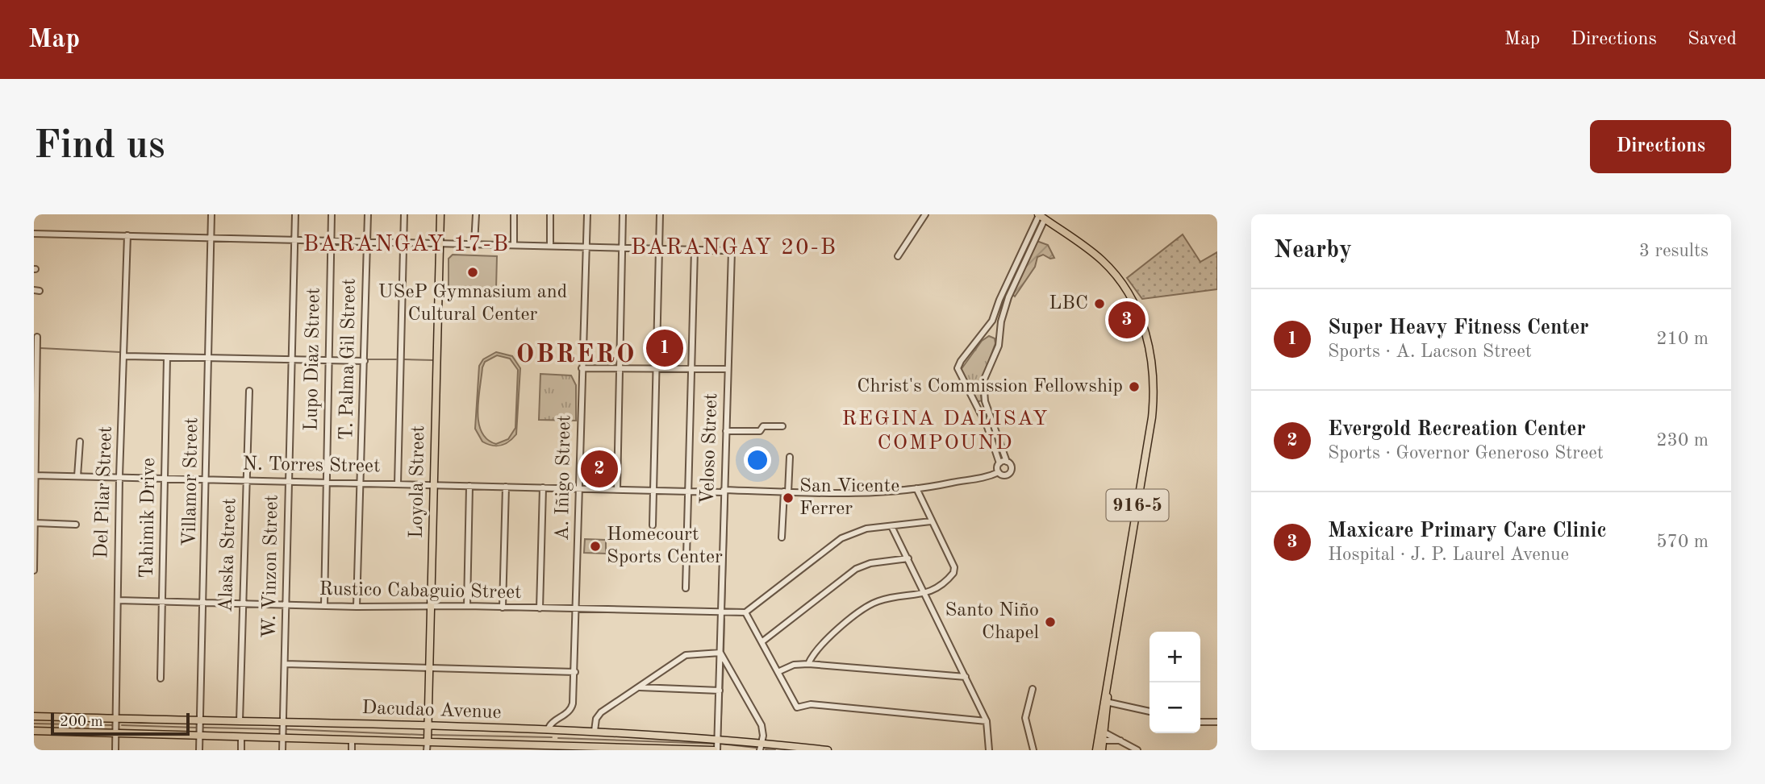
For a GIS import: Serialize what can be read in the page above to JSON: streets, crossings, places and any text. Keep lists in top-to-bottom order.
{
  "streets": {
    "main road": ["Loyola Street", "916-5", "Dacudao Avenue"],
    "street": [
      "Lupo Diaz Street",
      "T. Palma Gil Street",
      "Veloso Street",
      "N. Torres Street",
      "A. Iñigo Street",
      "Villamor Street",
      "Del Pilar Street",
      "Tahimik Drive",
      "Alaska Street",
      "W. Vinzon Street",
      "Rustico Cabaguio Street"
    ]
  },
  "crossings": [
    ["Lupo Diaz Street", "N. Torres Street"],
    ["Lupo Diaz Street", "Rustico Cabaguio Street"],
    ["T. Palma Gil Street", "N. Torres Street"],
    ["T. Palma Gil Street", "Rustico Cabaguio Street"],
    ["Veloso Street", "N. Torres Street"],
    ["Veloso Street", "Rustico Cabaguio Street"],
    ["Veloso Street", "Dacudao Avenue"],
    ["N. Torres Street", "A. Iñigo Street"],
    ["N. Torres Street", "Villamor Street"],
    ["N. Torres Street", "Loyola Street"],
    ["N. Torres Street", "Del Pilar Street"],
    ["N. Torres Street", "Tahimik Drive"],
    ["N. Torres Street", "Alaska Street"],
    ["N. Torres Street", "W. Vinzon Street"],
    ["A. Iñigo Street", "Rustico Cabaguio Street"],
    ["A. Iñigo Street", "Dacudao Avenue"],
    ["Villamor Street", "Rustico Cabaguio Street"],
    ["Villamor Street", "Dacudao Avenue"],
    ["Loyola Street", "Rustico Cabaguio Street"],
    ["Loyola Street", "Dacudao Avenue"],
    ["Del Pilar Street", "Rustico Cabaguio Street"],
    ["Del Pilar Street", "Dacudao Avenue"],
    ["Tahimik Drive", "Rustico Cabaguio Street"],
    ["Alaska Street", "Rustico Cabaguio Street"],
    ["Alaska Street", "Dacudao Avenue"],
    ["W. Vinzon Street", "Rustico Cabaguio Street"],
    ["W. Vinzon Street", "Dacudao Avenue"]
  ],
  "districts": [
    "BARANGAY 17-B",
    "BARANGAY 20-B",
    "OBRERO",
    "REGINA DALISAY COMPOUND"
  ],
  "places": [
    "USeP Gymnasium and Cultural Center",
    "LBC",
    "Christ's Commission Fellowship",
    "San Vicente Ferrer",
    "Homecourt Sports Center",
    "Santo Niño Chapel"
  ],
  "scale_bar": "200 m",
  "page": {
    "header": "Map",
    "nav": ["Map", "Directions", "Saved"],
    "buttons": "Directions",
    "title": "Find us",
    "heading": ["Nearby", "3 results"],
    "list": [
      {
        "mark": "1",
        "name": "Super Heavy Fitness Center",
        "note": "Sports · A. Lacson Street",
        "value": "210 m"
      },
      {
        "mark": "2",
        "name": "Evergold Recreation Center",
        "note": "Sports · Governor Generoso Street",
        "value": "230 m"
      },
      {
        "mark": "3",
        "name": "Maxicare Primary Care Clinic",
        "note": "Hospital · J. P. Laurel Avenue",
        "value": "570 m"
      }
    ],
    "pins": ["3", "1", "2"],
    "map_buttons": ["+", "−"],
    "scale": "200 m"
  }
}
